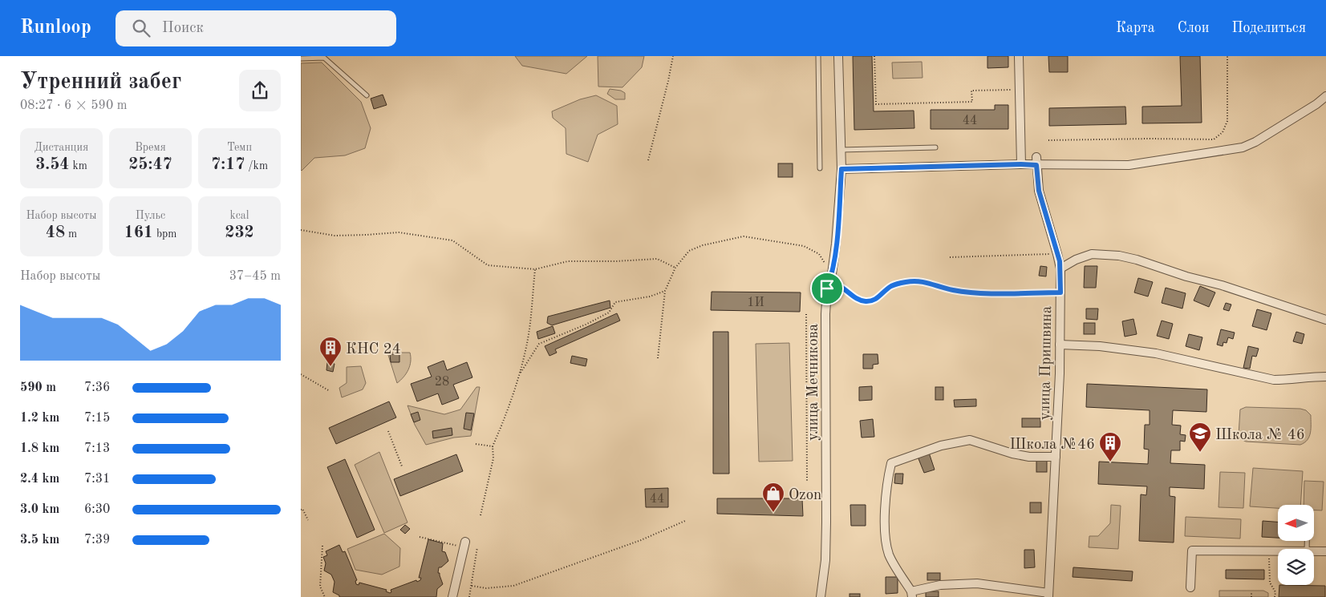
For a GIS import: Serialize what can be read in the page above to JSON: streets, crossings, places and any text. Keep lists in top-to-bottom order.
{
  "streets": {
    "street": ["улица Пришвина", "улица Мечникова"]
  },
  "places": {
    "building": ["КНС 24", "Школа №46"],
    "school or university": ["Школа № 46"],
    "shop": ["Ozon"]
  },
  "house_numbers": [
    "44",
    "1И",
    "28",
    "44"
  ],
  "north": "left",
  "page": {
    "header": "Runloop",
    "search": "Поиск",
    "nav": ["Карта", "Слои", "Поделиться"],
    "heading": ["Утренний забег", "08:27 · 6 × 590 m"],
    "stats": [
      ["Дистанция", "3.54 km"],
      ["Время", "25:47"],
      ["Темп", "7:17 /km"],
      ["Набор высоты", "48 m"],
      ["Пульс", "161 bpm"],
      ["kcal", "232"]
    ],
    "chart": ["Набор высоты", "37–45 m"],
    "list": [
      {
        "name": "590 m",
        "note": "7:36"
      },
      {
        "name": "1.2 km",
        "note": "7:15"
      },
      {
        "name": "1.8 km",
        "note": "7:13"
      },
      {
        "name": "2.4 km",
        "note": "7:31"
      },
      {
        "name": "3.0 km",
        "note": "6:30"
      },
      {
        "name": "3.5 km",
        "note": "7:39"
      }
    ]
  }
}
